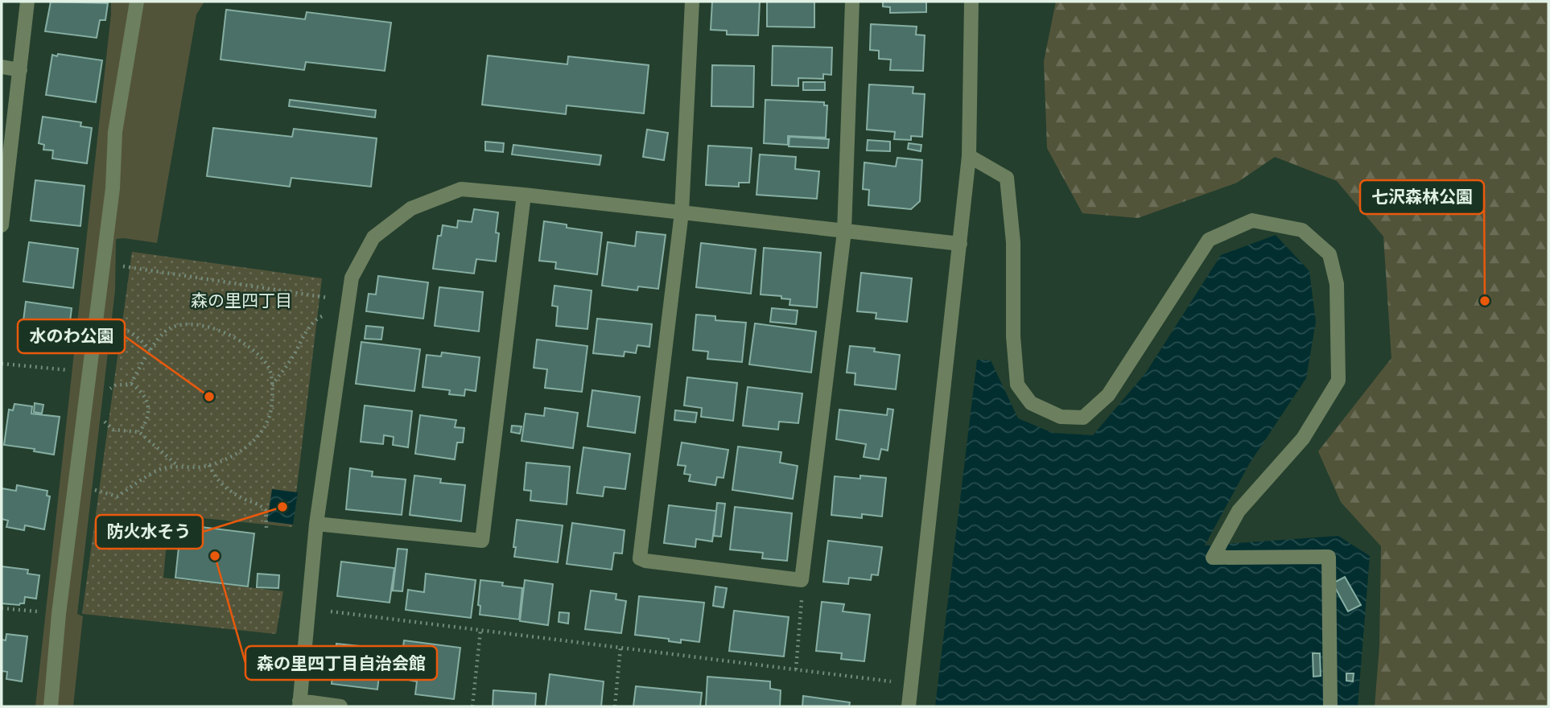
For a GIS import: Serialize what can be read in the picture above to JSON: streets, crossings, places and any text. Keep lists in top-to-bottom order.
{
  "districts": ["森の里四丁目"],
  "places": [
    "七沢森林公園",
    "水のわ公園",
    "防火水そう",
    "森の里四丁目自治会館"
  ]
}
